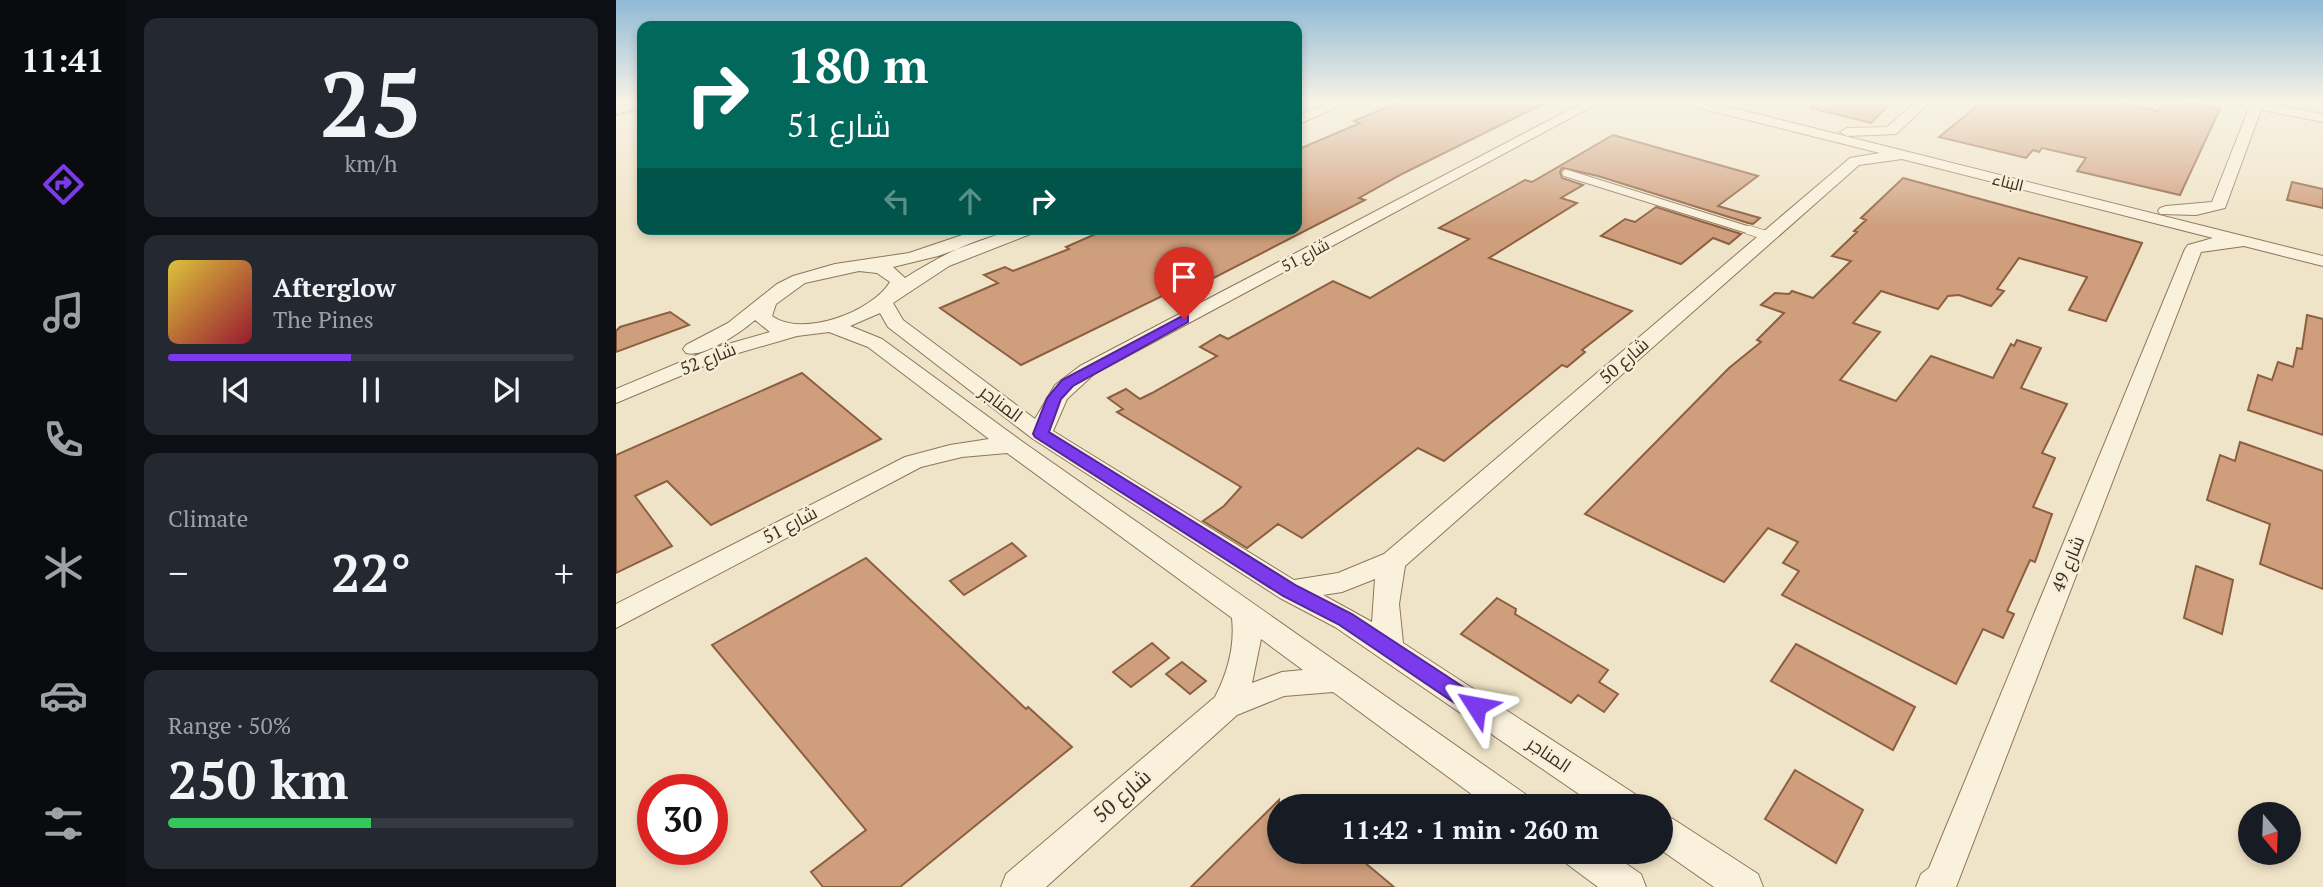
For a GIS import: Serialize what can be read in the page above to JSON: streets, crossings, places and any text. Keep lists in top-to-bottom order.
{
  "streets": {
    "street": [
      "البناء",
      "شارع 51",
      "شارع 52",
      "شارع 50",
      "المناجر",
      "شارع 49"
    ]
  },
  "crossings": [
    ["شارع 51", "المناجر"],
    ["شارع 52", "المناجر"],
    ["شارع 50", "المناجر"]
  ],
  "north": "bottom",
  "page": {
    "tabs": "11:41",
    "tile": [
      ["25", "km/h"],
      "Climate",
      ["Range · 50%", "250 km"]
    ],
    "turn": ["180 m", "شارع 51"],
    "song": ["Afterglow", "The Pines"],
    "heat": ["−", "22°", "+"],
    "limit": "30",
    "trip": "11:42 · 1 min · 260 m"
  }
}
